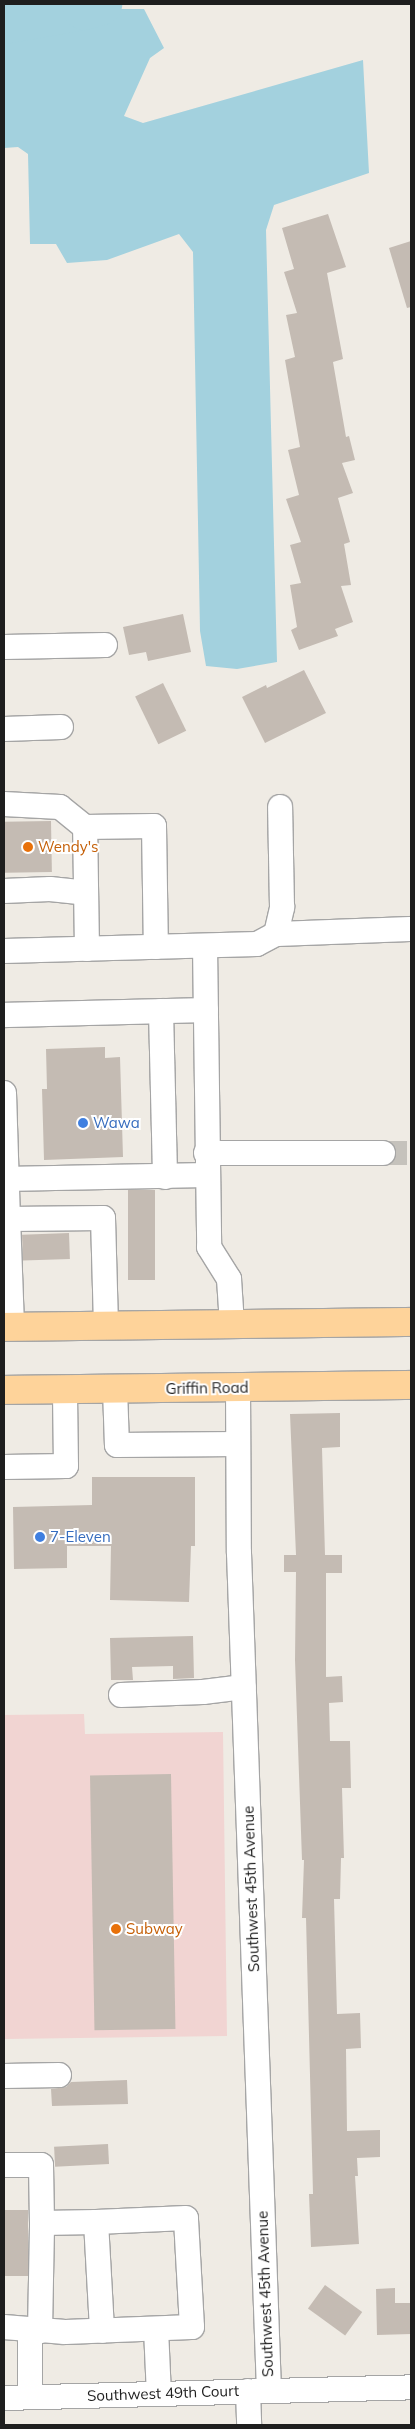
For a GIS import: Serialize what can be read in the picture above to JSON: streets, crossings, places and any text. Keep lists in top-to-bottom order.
{
  "streets": {
    "main road": ["Griffin Road"],
    "street": ["Southwest 45th Avenue", "Southwest 49th Court"]
  },
  "crossings": [
    ["Griffin Road", "Southwest 45th Avenue"],
    ["Southwest 45th Avenue", "Southwest 49th Court"]
  ],
  "places": [
    "Wendy's",
    "Wawa",
    "7-Eleven",
    "Subway"
  ]
}
